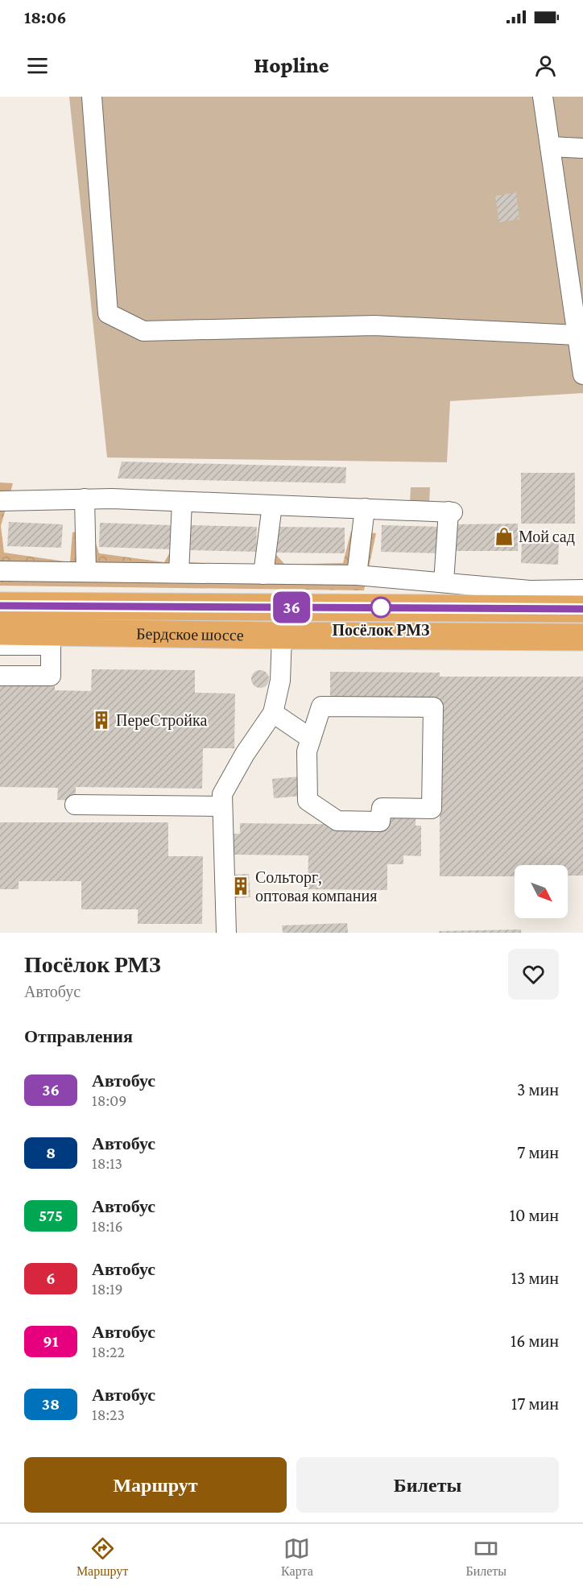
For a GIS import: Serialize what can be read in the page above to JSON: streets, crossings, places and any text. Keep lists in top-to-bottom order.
{
  "streets": {
    "highway": ["Бердское шоссе"]
  },
  "places": {
    "shop": ["Мой сад"],
    "other": ["Посёлок РМЗ"],
    "building": ["ПереСтройка", "Сольторг, оптовая компания"]
  },
  "lines": ["bus line 36"],
  "north": "bottom right",
  "page": {
    "status": "18:06",
    "header": "Hopline",
    "on_map": "36",
    "heading": [
      ["Посёлок РМЗ", "Автобус"],
      "Отправления"
    ],
    "list": [
      {
        "mark": "36",
        "name": "Автобус",
        "note": "18:09",
        "value": "3 мин"
      },
      {
        "mark": "8",
        "name": "Автобус",
        "note": "18:13",
        "value": "7 мин"
      },
      {
        "mark": "575",
        "name": "Автобус",
        "note": "18:16",
        "value": "10 мин"
      },
      {
        "mark": "6",
        "name": "Автобус",
        "note": "18:19",
        "value": "13 мин"
      },
      {
        "mark": "91",
        "name": "Автобус",
        "note": "18:22",
        "value": "16 мин"
      },
      {
        "mark": "38",
        "name": "Автобус",
        "note": "18:23",
        "value": "17 мин"
      }
    ],
    "buttons": ["Маршрут", "Билеты"],
    "tabs": ["Маршрут", "Карта", "Билеты"]
  }
}
